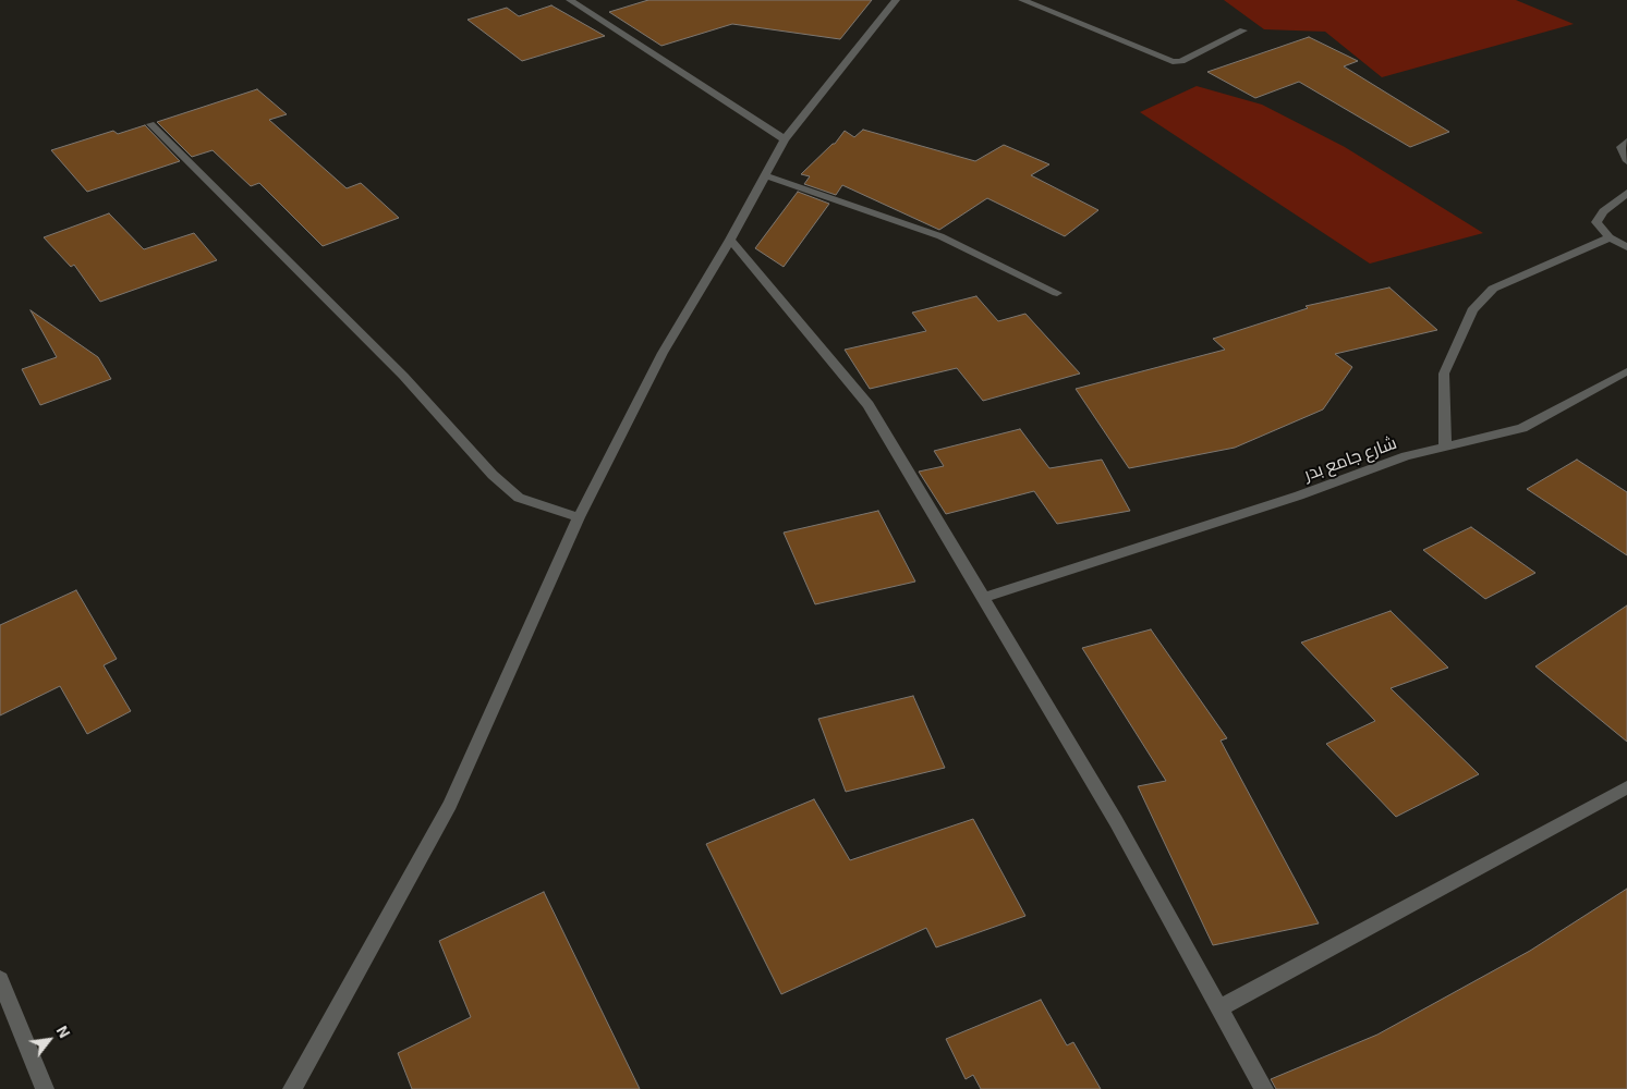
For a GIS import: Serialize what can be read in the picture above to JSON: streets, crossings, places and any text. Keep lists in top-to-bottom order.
{
  "streets": {
    "street": ["شارع جامع بدر"]
  },
  "north": "top right"
}
